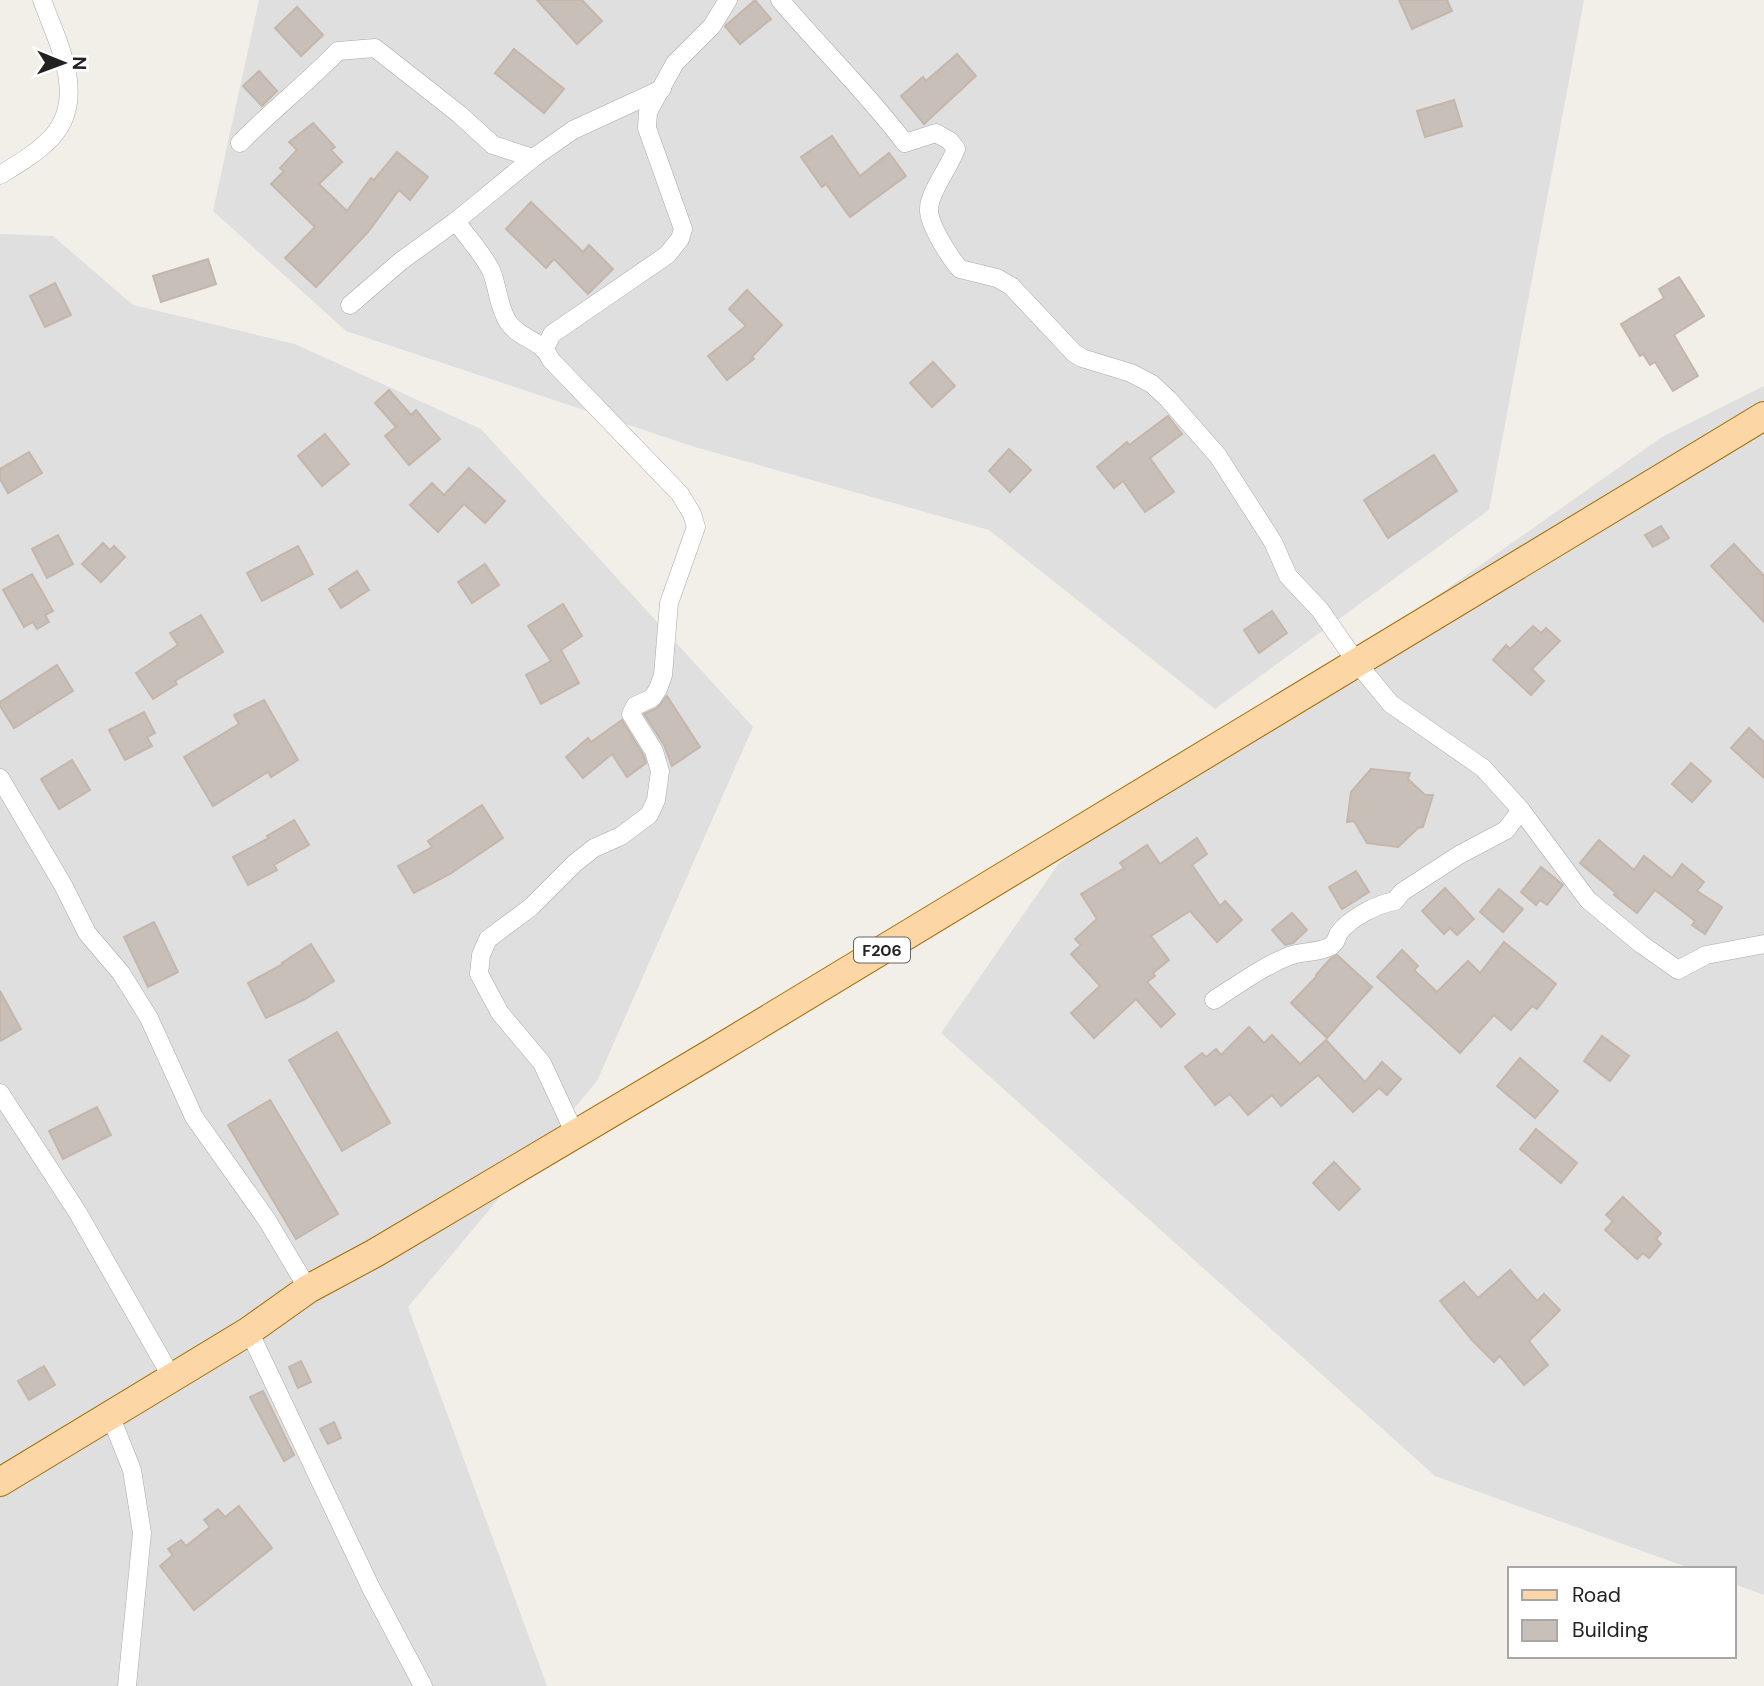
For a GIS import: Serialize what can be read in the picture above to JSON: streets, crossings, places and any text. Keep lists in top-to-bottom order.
{
  "streets": {
    "main road": ["F206"]
  },
  "legend": ["Road", "Building"],
  "north": "right"
}
